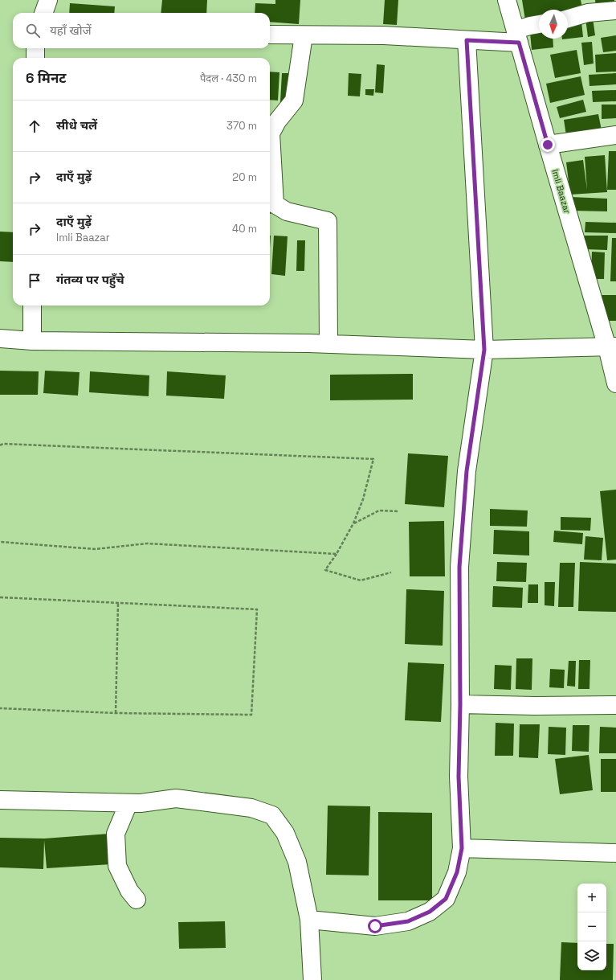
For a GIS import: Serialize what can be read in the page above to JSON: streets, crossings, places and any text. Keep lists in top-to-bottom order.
{
  "streets": {
    "street": ["Imli Baazar"]
  },
  "north": "bottom",
  "page": {
    "search": "यहाँ खोजें",
    "heading": ["6 मिनट", "पैदल · 430 m"],
    "list": [
      ["सीधे चलें", "370 m"],
      ["दाएँ मुड़ें", "20 m"],
      ["दाएँ मुड़ें", "Imli Baazar", "40 m"],
      "गंतव्य पर पहुँचे"
    ],
    "map_buttons": ["+", "−"]
  }
}
